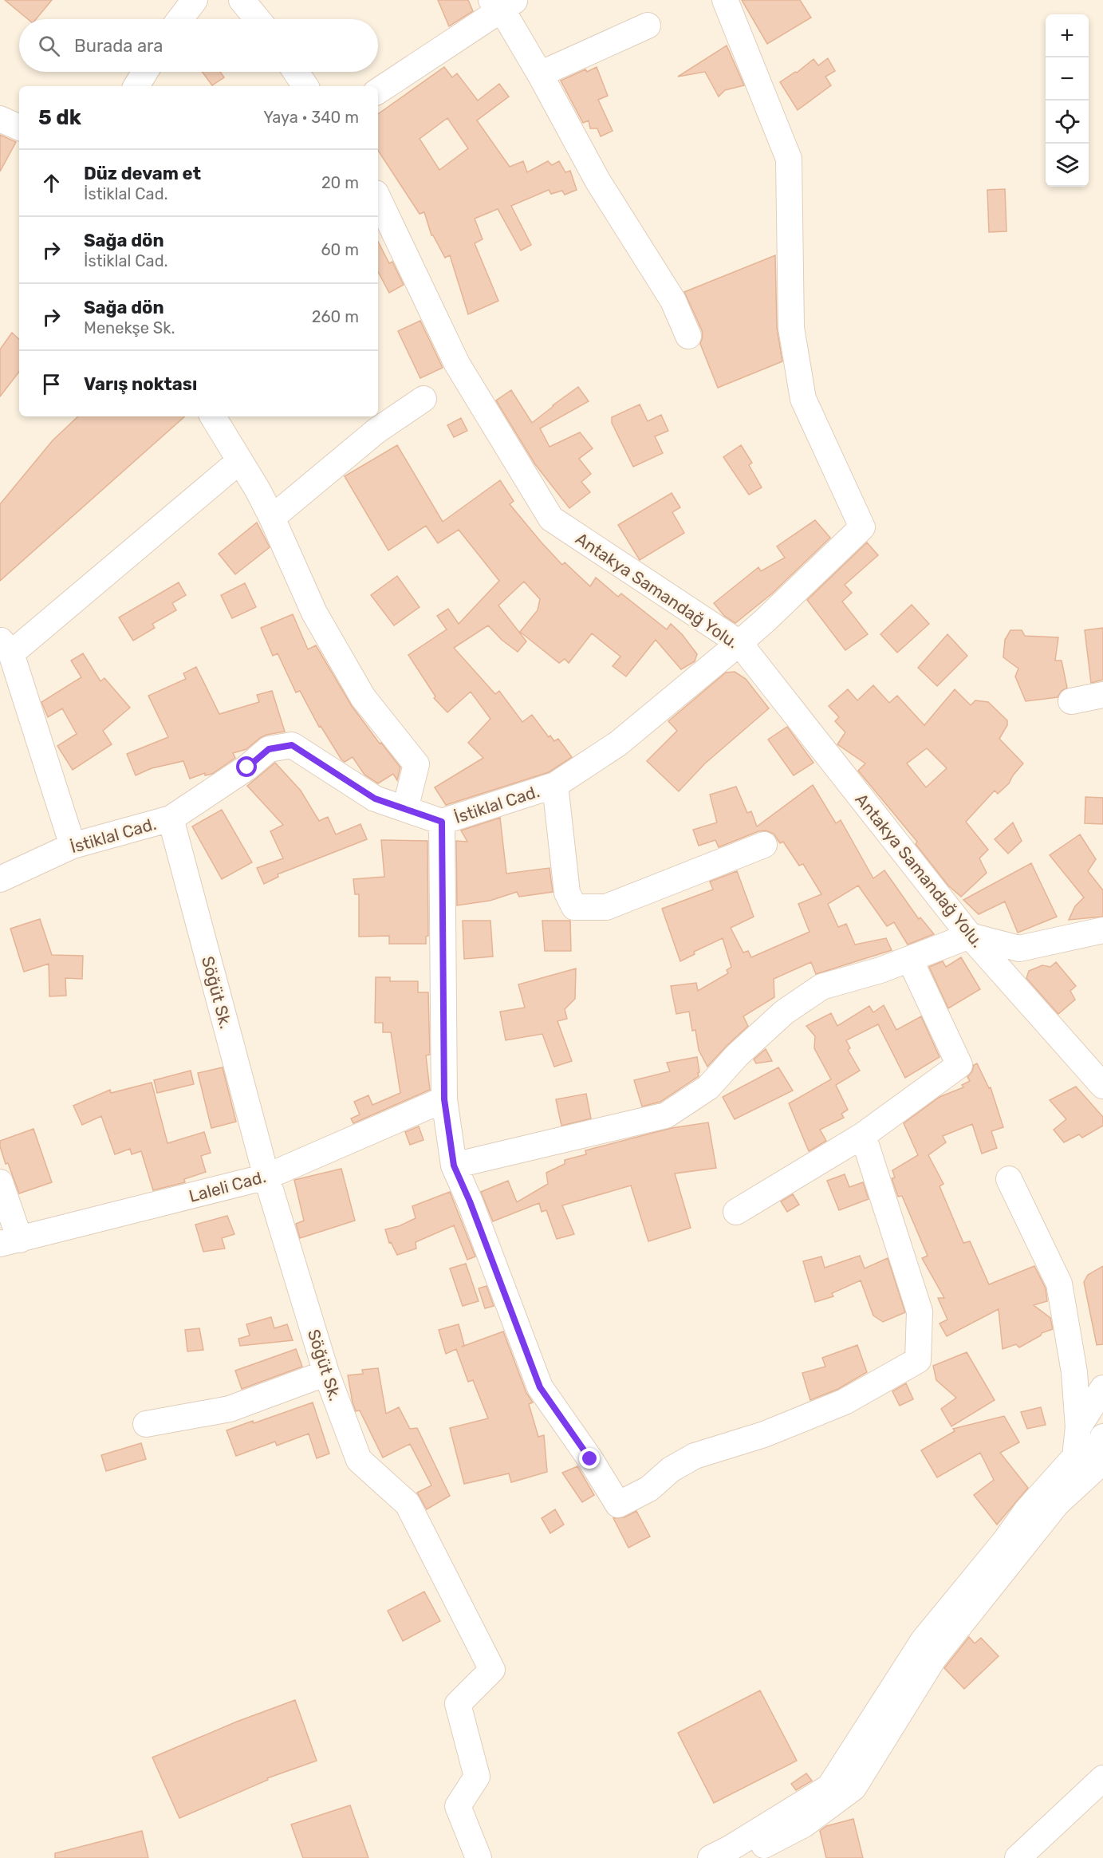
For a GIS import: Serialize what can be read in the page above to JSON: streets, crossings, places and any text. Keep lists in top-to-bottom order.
{
  "streets": {
    "street": [
      "Antakya Samandağ Yolu.",
      "İstiklal Cad.",
      "Söğüt Sk.",
      "Laleli Cad."
    ]
  },
  "crossings": [
    ["Antakya Samandağ Yolu.", "İstiklal Cad."],
    ["İstiklal Cad.", "Söğüt Sk."],
    ["Söğüt Sk.", "Laleli Cad."]
  ],
  "page": {
    "map_buttons": ["+", "−"],
    "search": "Burada ara",
    "heading": ["5 dk", "Yaya · 340 m"],
    "list": [
      ["Düz devam et", "İstiklal Cad.", "20 m"],
      ["Sağa dön", "İstiklal Cad.", "60 m"],
      ["Sağa dön", "Menekşe Sk.", "260 m"],
      "Varış noktası"
    ]
  }
}
